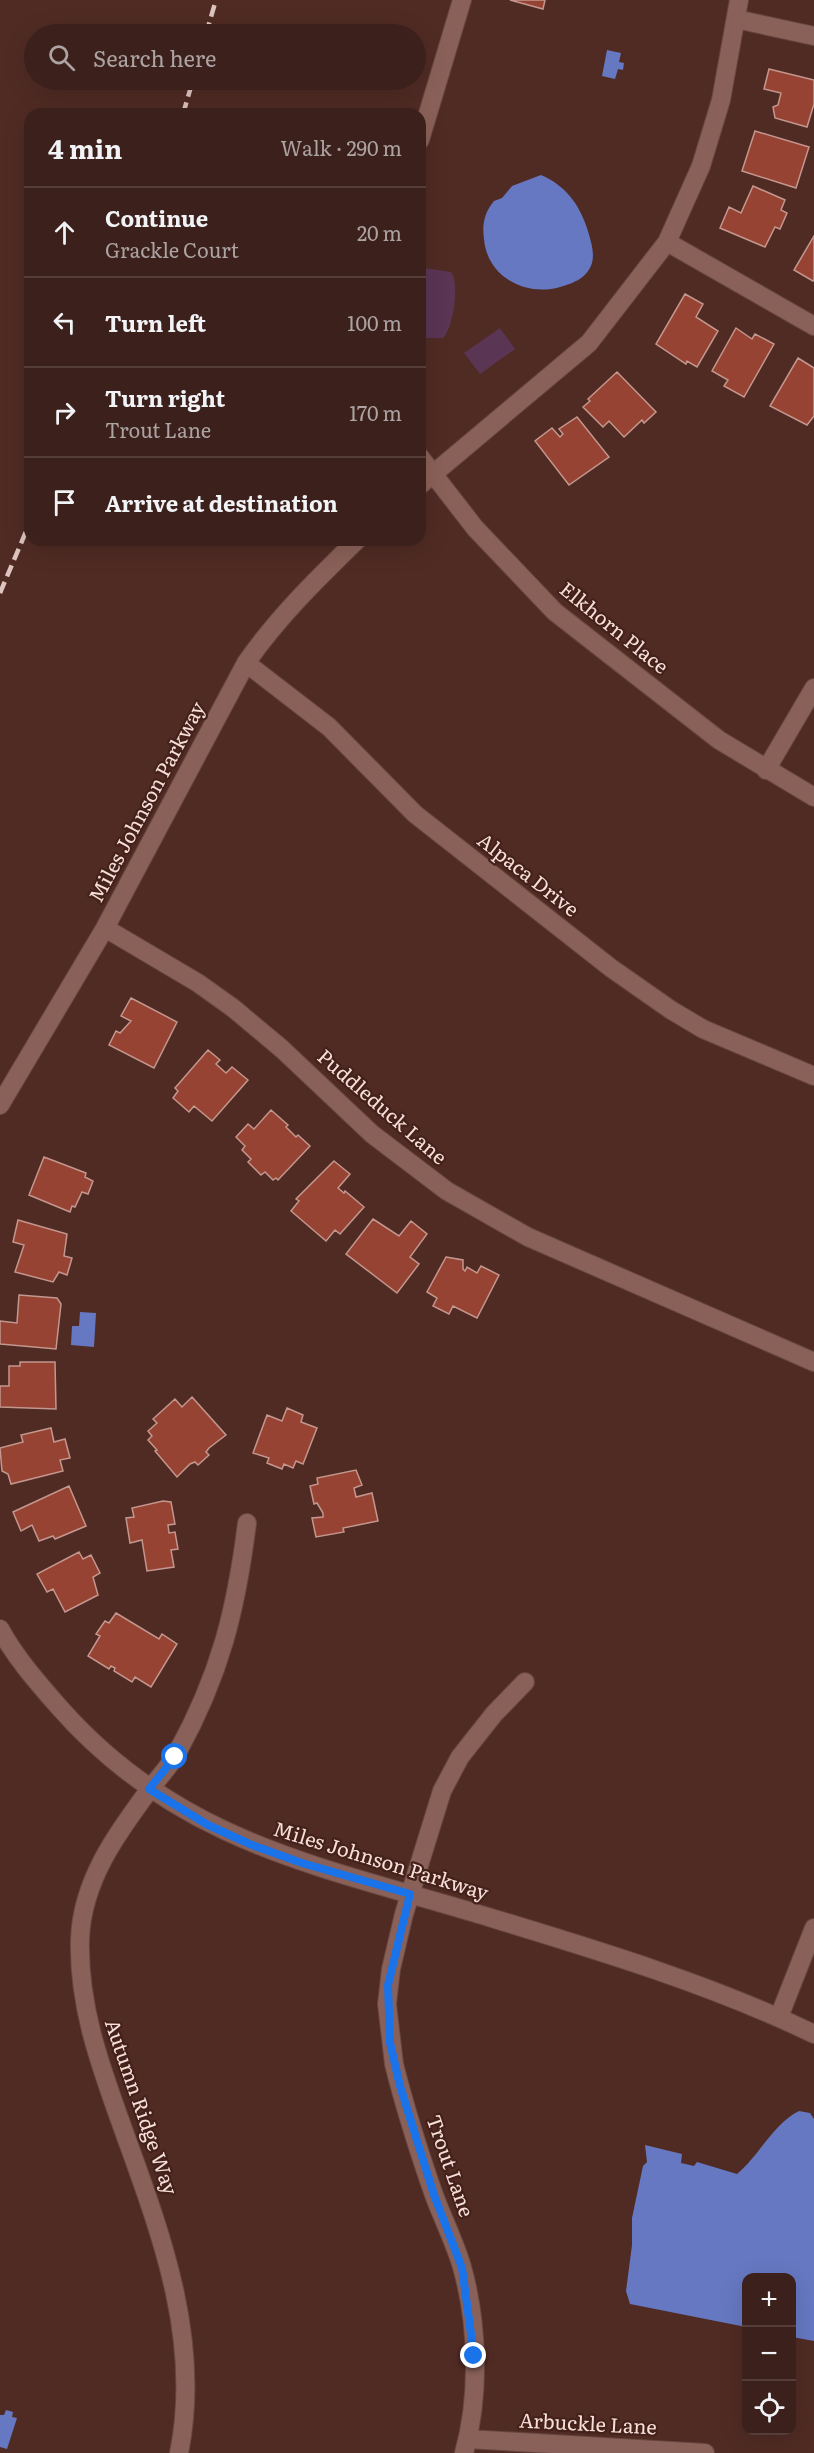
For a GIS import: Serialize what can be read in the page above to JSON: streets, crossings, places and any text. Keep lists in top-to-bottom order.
{
  "streets": {
    "street": [
      "Elkhorn Place",
      "Miles Johnson Parkway",
      "Alpaca Drive",
      "Puddleduck Lane",
      "Autumn Ridge Way",
      "Trout Lane",
      "Arbuckle Lane"
    ]
  },
  "crossings": [
    ["Miles Johnson Parkway", "Alpaca Drive"],
    ["Miles Johnson Parkway", "Puddleduck Lane"],
    ["Miles Johnson Parkway", "Autumn Ridge Way"],
    ["Miles Johnson Parkway", "Trout Lane"],
    ["Trout Lane", "Arbuckle Lane"]
  ],
  "page": {
    "search": "Search here",
    "heading": ["4 min", "Walk · 290 m"],
    "list": [
      ["Continue", "Grackle Court", "20 m"],
      ["Turn left", "100 m"],
      ["Turn right", "Trout Lane", "170 m"],
      "Arrive at destination"
    ],
    "map_buttons": ["+", "−"]
  }
}
